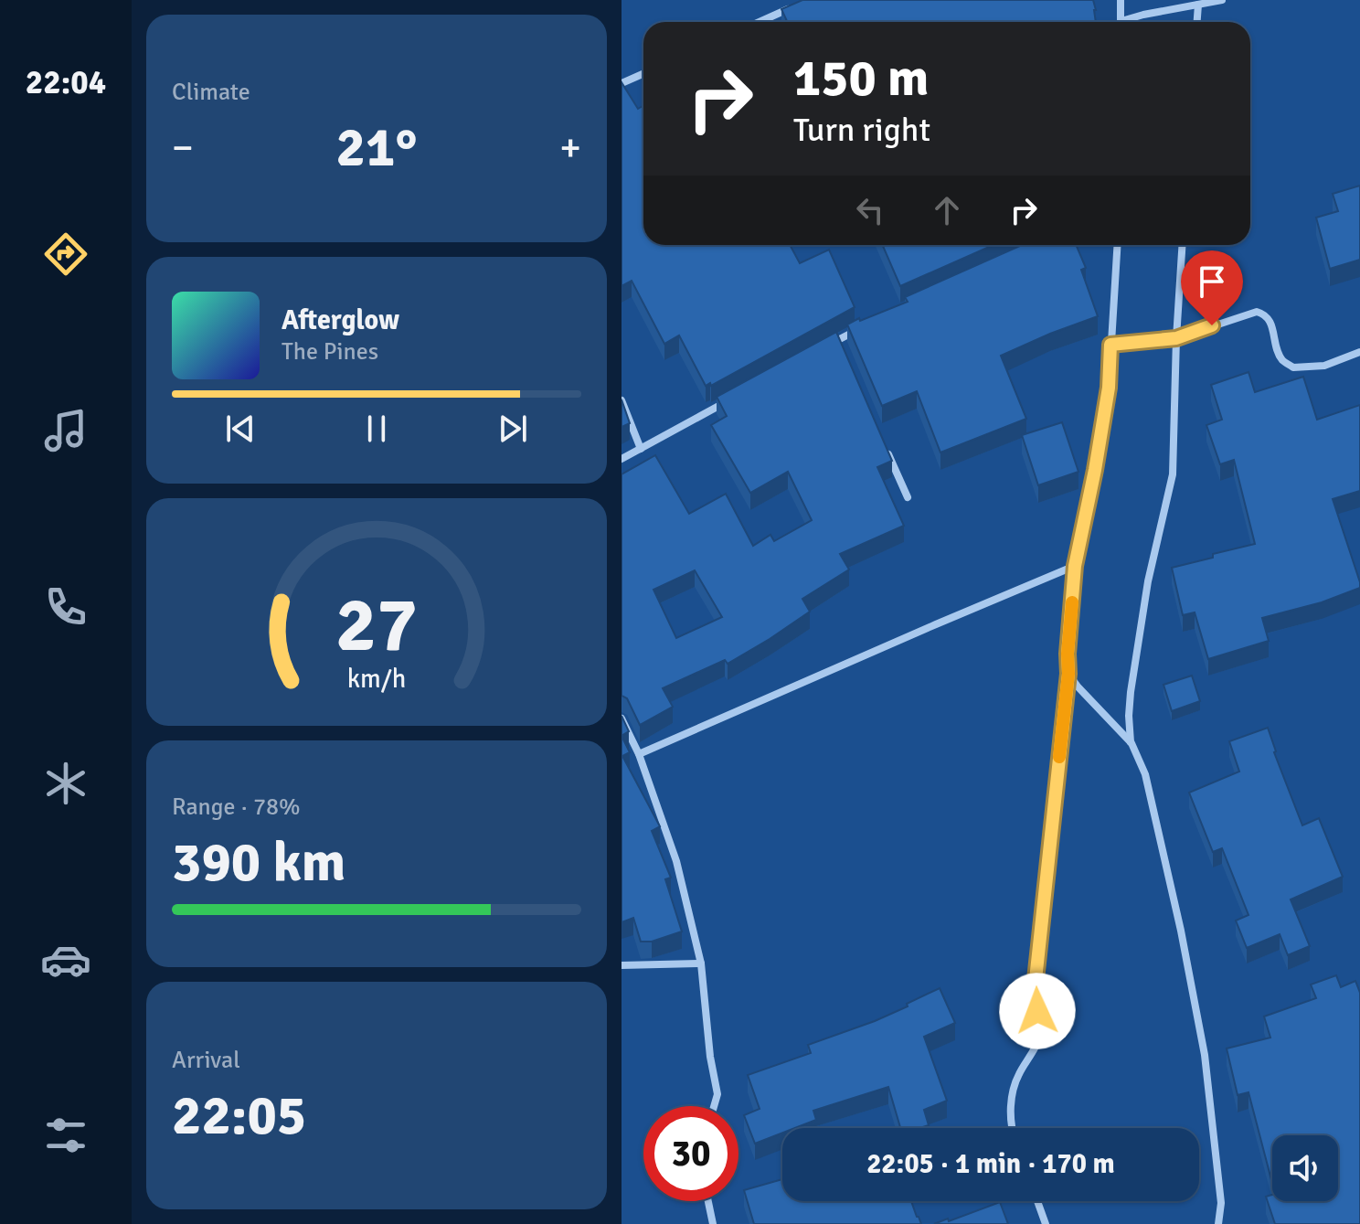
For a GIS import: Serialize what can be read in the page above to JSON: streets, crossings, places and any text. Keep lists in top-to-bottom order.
{
  "page": {
    "tabs": "22:04",
    "tile": [
      "Climate",
      ["Range · 78%", "390 km"],
      ["Arrival", "22:05"]
    ],
    "turn": ["150 m", "Turn right"],
    "heat": ["−", "21°", "+"],
    "song": ["Afterglow", "The Pines"],
    "limit": "30",
    "trip": "22:05 · 1 min · 170 m",
    "gauge": ["27", "km/h"]
  }
}
